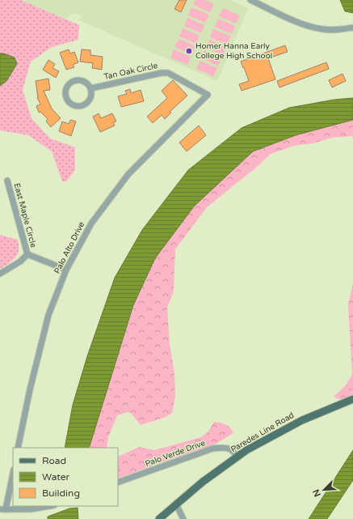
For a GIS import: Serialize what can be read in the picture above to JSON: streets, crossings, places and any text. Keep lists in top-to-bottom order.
{
  "streets": {
    "main road": ["Paredes Line Road"],
    "street": [
      "Tan Oak Circle",
      "East Maple Circle",
      "Palo Alto Drive",
      "Palo Verde Drive"
    ]
  },
  "crossings": [
    ["Tan Oak Circle", "Palo Alto Drive"],
    ["Paredes Line Road", "Palo Verde Drive"]
  ],
  "places": ["Homer Hanna Early College High School"],
  "legend": ["Road", "Water", "Building"],
  "north": "bottom left"
}
